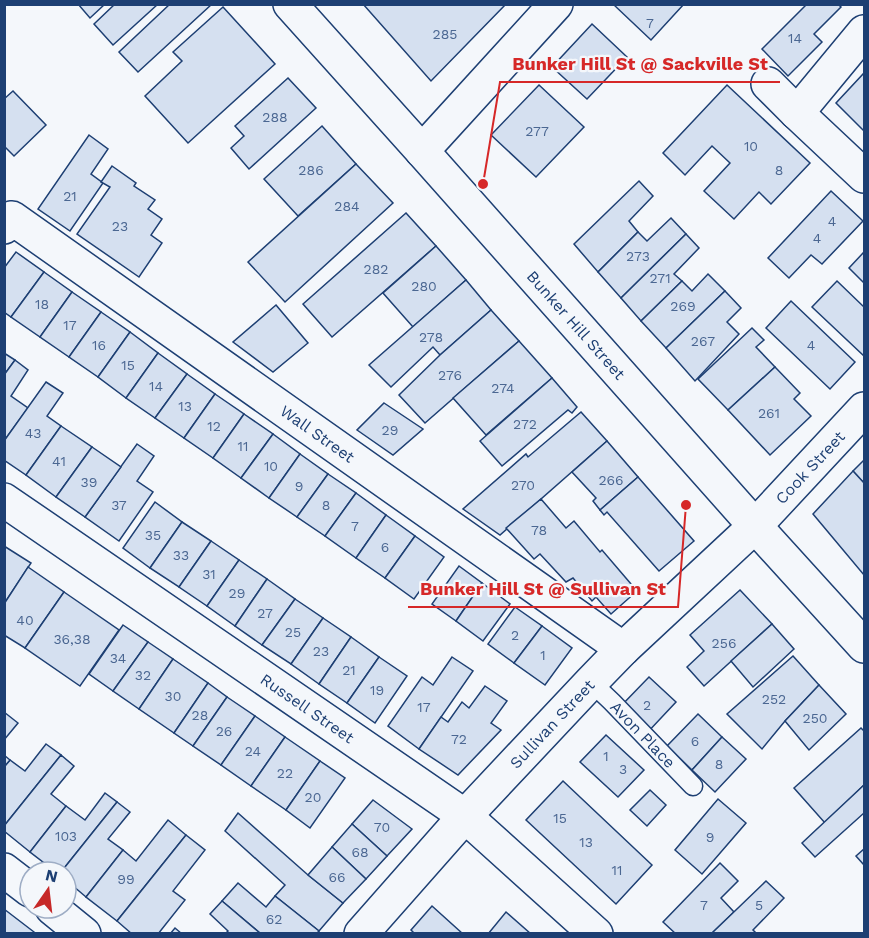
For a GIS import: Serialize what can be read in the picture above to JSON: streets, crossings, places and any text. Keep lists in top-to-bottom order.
{
  "streets": {
    "street": [
      "Bunker Hill Street",
      "Wall Street",
      "Cook Street",
      "Russell Street",
      "Sullivan Street"
    ],
    "lane": ["Avon Place"]
  },
  "crossings": [
    ["Bunker Hill Street", "Cook Street"],
    ["Bunker Hill Street", "Sullivan Street"],
    ["Wall Street", "Sullivan Street"],
    ["Cook Street", "Sullivan Street"],
    ["Russell Street", "Sullivan Street"],
    ["Sullivan Street", "Avon Place"]
  ],
  "places": ["Bunker Hill St @ Sackville St", "Bunker Hill St @ Sullivan St"],
  "house_numbers": [
    "7",
    "285",
    "14",
    "288",
    "277",
    "10",
    "286",
    "8",
    "21",
    "284",
    "4",
    "23",
    "4",
    "273",
    "282",
    "271",
    "280",
    "18",
    "269",
    "17",
    "278",
    "267",
    "16",
    "4",
    "15",
    "276",
    "14",
    "274",
    "13",
    "261",
    "272",
    "12",
    "29",
    "43",
    "11",
    "41",
    "10",
    "266",
    "39",
    "270",
    "9",
    "37",
    "8",
    "7",
    "78",
    "35",
    "6",
    "33",
    "31",
    "29",
    "27",
    "40",
    "25",
    "2",
    "36,38",
    "256",
    "23",
    "1",
    "34",
    "21",
    "32",
    "19",
    "30",
    "252",
    "2",
    "17",
    "28",
    "250",
    "26",
    "72",
    "6",
    "24",
    "1",
    "8",
    "3",
    "22",
    "20",
    "15",
    "70",
    "103",
    "9",
    "13",
    "68",
    "11",
    "66",
    "99",
    "7",
    "5",
    "62"
  ],
  "north": "top"
}
